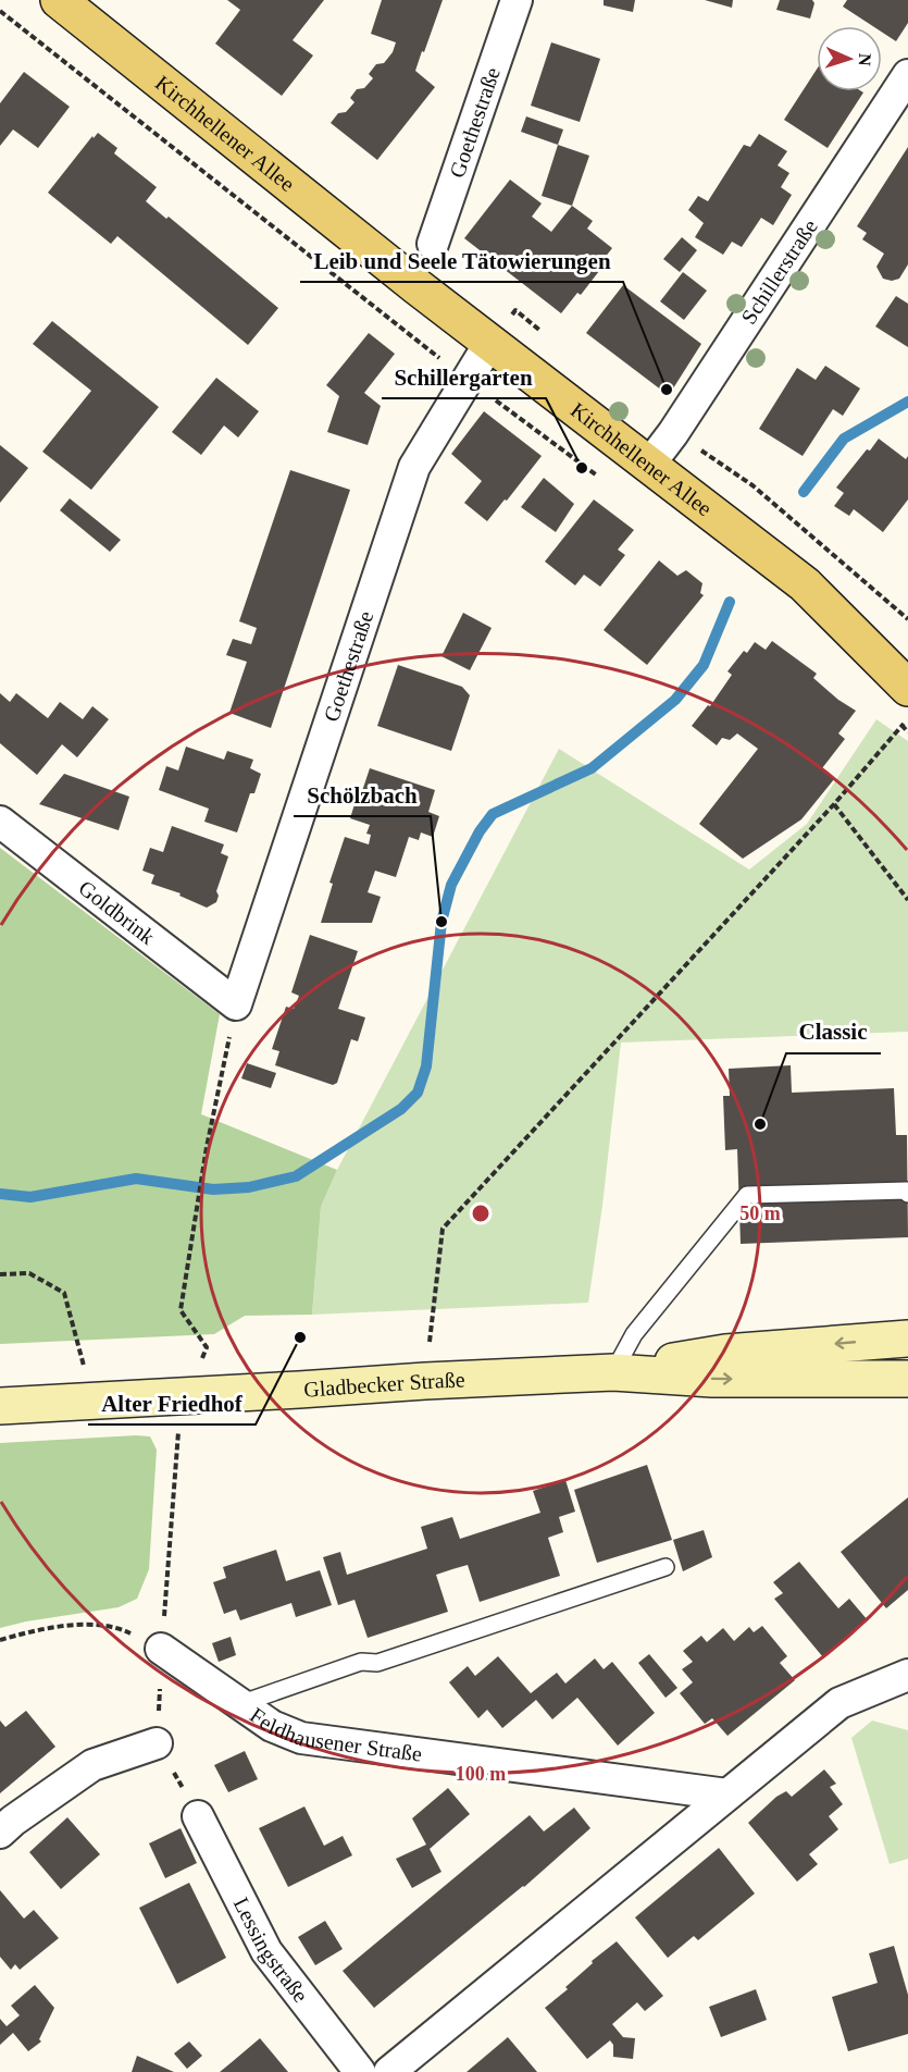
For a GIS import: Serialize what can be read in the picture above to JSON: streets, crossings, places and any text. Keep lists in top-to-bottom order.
{
  "streets": {
    "main road": ["Kirchhellener Allee", "Gladbecker Straße"],
    "street": [
      "Goethestraße",
      "Schillerstraße",
      "Goldbrink",
      "Feldhausener Straße",
      "Lessingstraße"
    ]
  },
  "crossings": [
    ["Goethestraße", "Kirchhellener Allee"],
    ["Goethestraße", "Goldbrink"],
    ["Kirchhellener Allee", "Schillerstraße"]
  ],
  "places": [
    "Leib und Seele Tätowierungen",
    "Schillergarten",
    "Schölzbach",
    "Classic",
    "Alter Friedhof"
  ],
  "north": "right",
  "rings": ["50 m", "100 m"]
}
